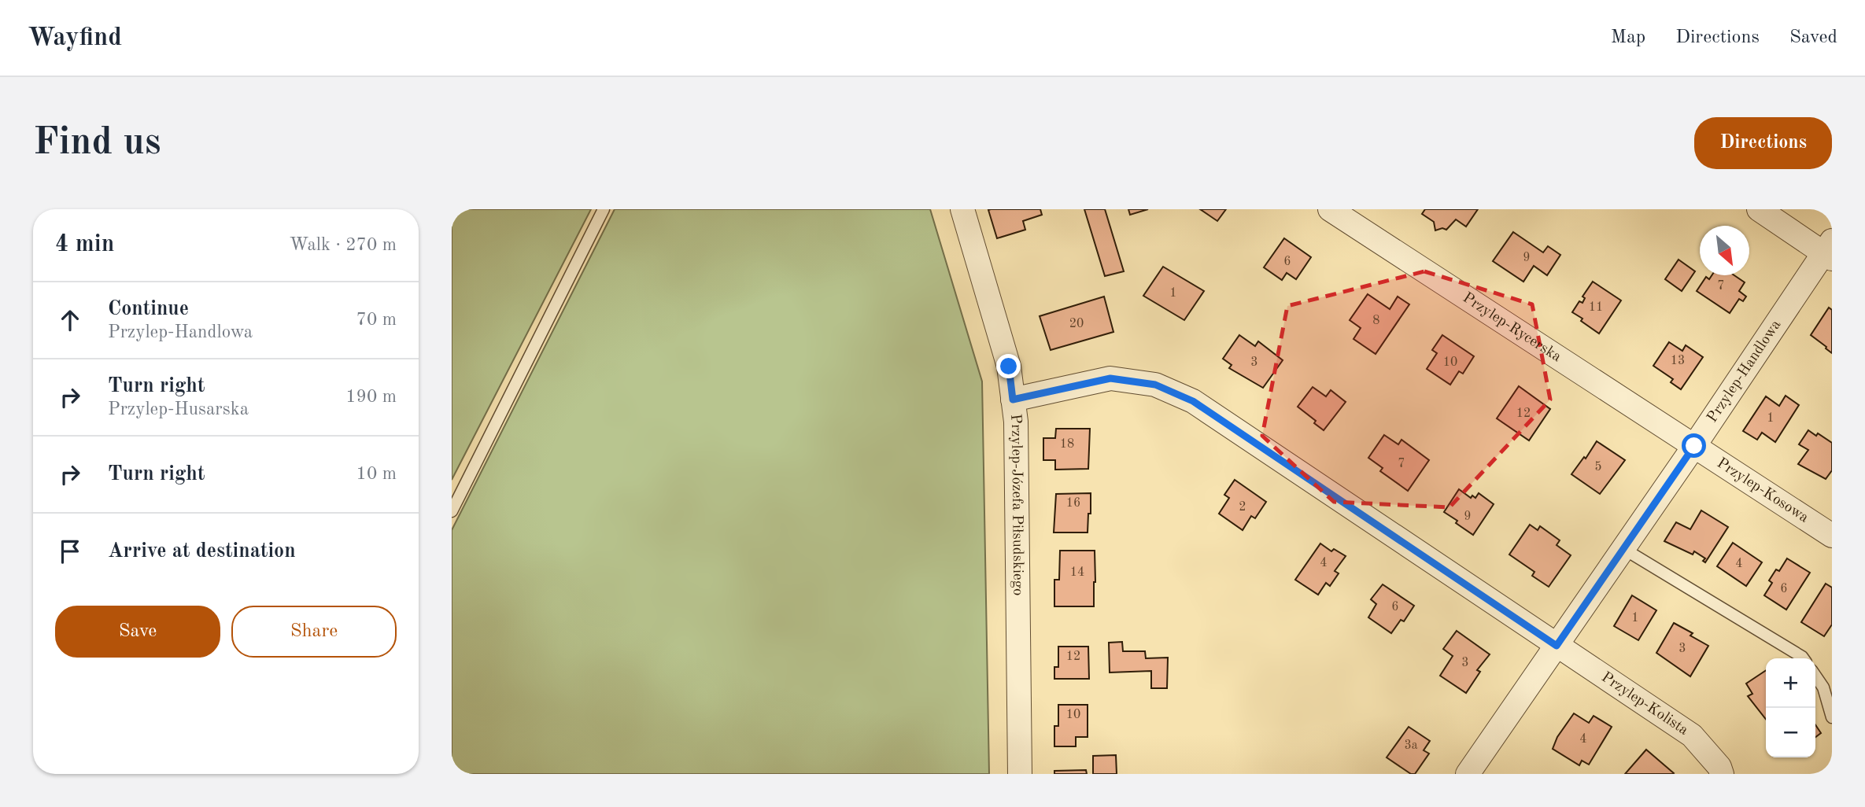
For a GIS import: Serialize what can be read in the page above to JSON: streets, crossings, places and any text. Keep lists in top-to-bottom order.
{
  "streets": {
    "street": [
      "Przylep-Rycerska",
      "Przylep-Handlowa",
      "Przylep-Kosowa",
      "Przylep-Józefa Piłsudskiego",
      "Przylep-Kolista"
    ]
  },
  "crossings": [
    ["Przylep-Rycerska", "Przylep-Handlowa"],
    ["Przylep-Rycerska", "Przylep-Kosowa"],
    ["Przylep-Handlowa", "Przylep-Kosowa"],
    ["Przylep-Handlowa", "Przylep-Kolista"],
    ["Przylep-Józefa Piłsudskiego", "Przylep-Kolista"]
  ],
  "house_numbers": [
    "9",
    "6",
    "7",
    "1",
    "11",
    "8",
    "20",
    "13",
    "3",
    "10",
    "12",
    "1",
    "18",
    "7",
    "5",
    "16",
    "2",
    "9",
    "4",
    "4",
    "14",
    "6",
    "6",
    "1",
    "3",
    "12",
    "3",
    "10",
    "4",
    "3a"
  ],
  "north": "bottom right",
  "page": {
    "header": "Wayfind",
    "nav": ["Map", "Directions", "Saved"],
    "buttons": [
      "Directions",
      ["Save", "Share"]
    ],
    "title": "Find us",
    "heading": ["4 min", "Walk · 270 m"],
    "list": [
      ["Continue", "Przylep-Handlowa", "70 m"],
      ["Turn right", "Przylep-Husarska", "190 m"],
      ["Turn right", "10 m"],
      "Arrive at destination"
    ],
    "map_buttons": ["+", "−"]
  }
}
